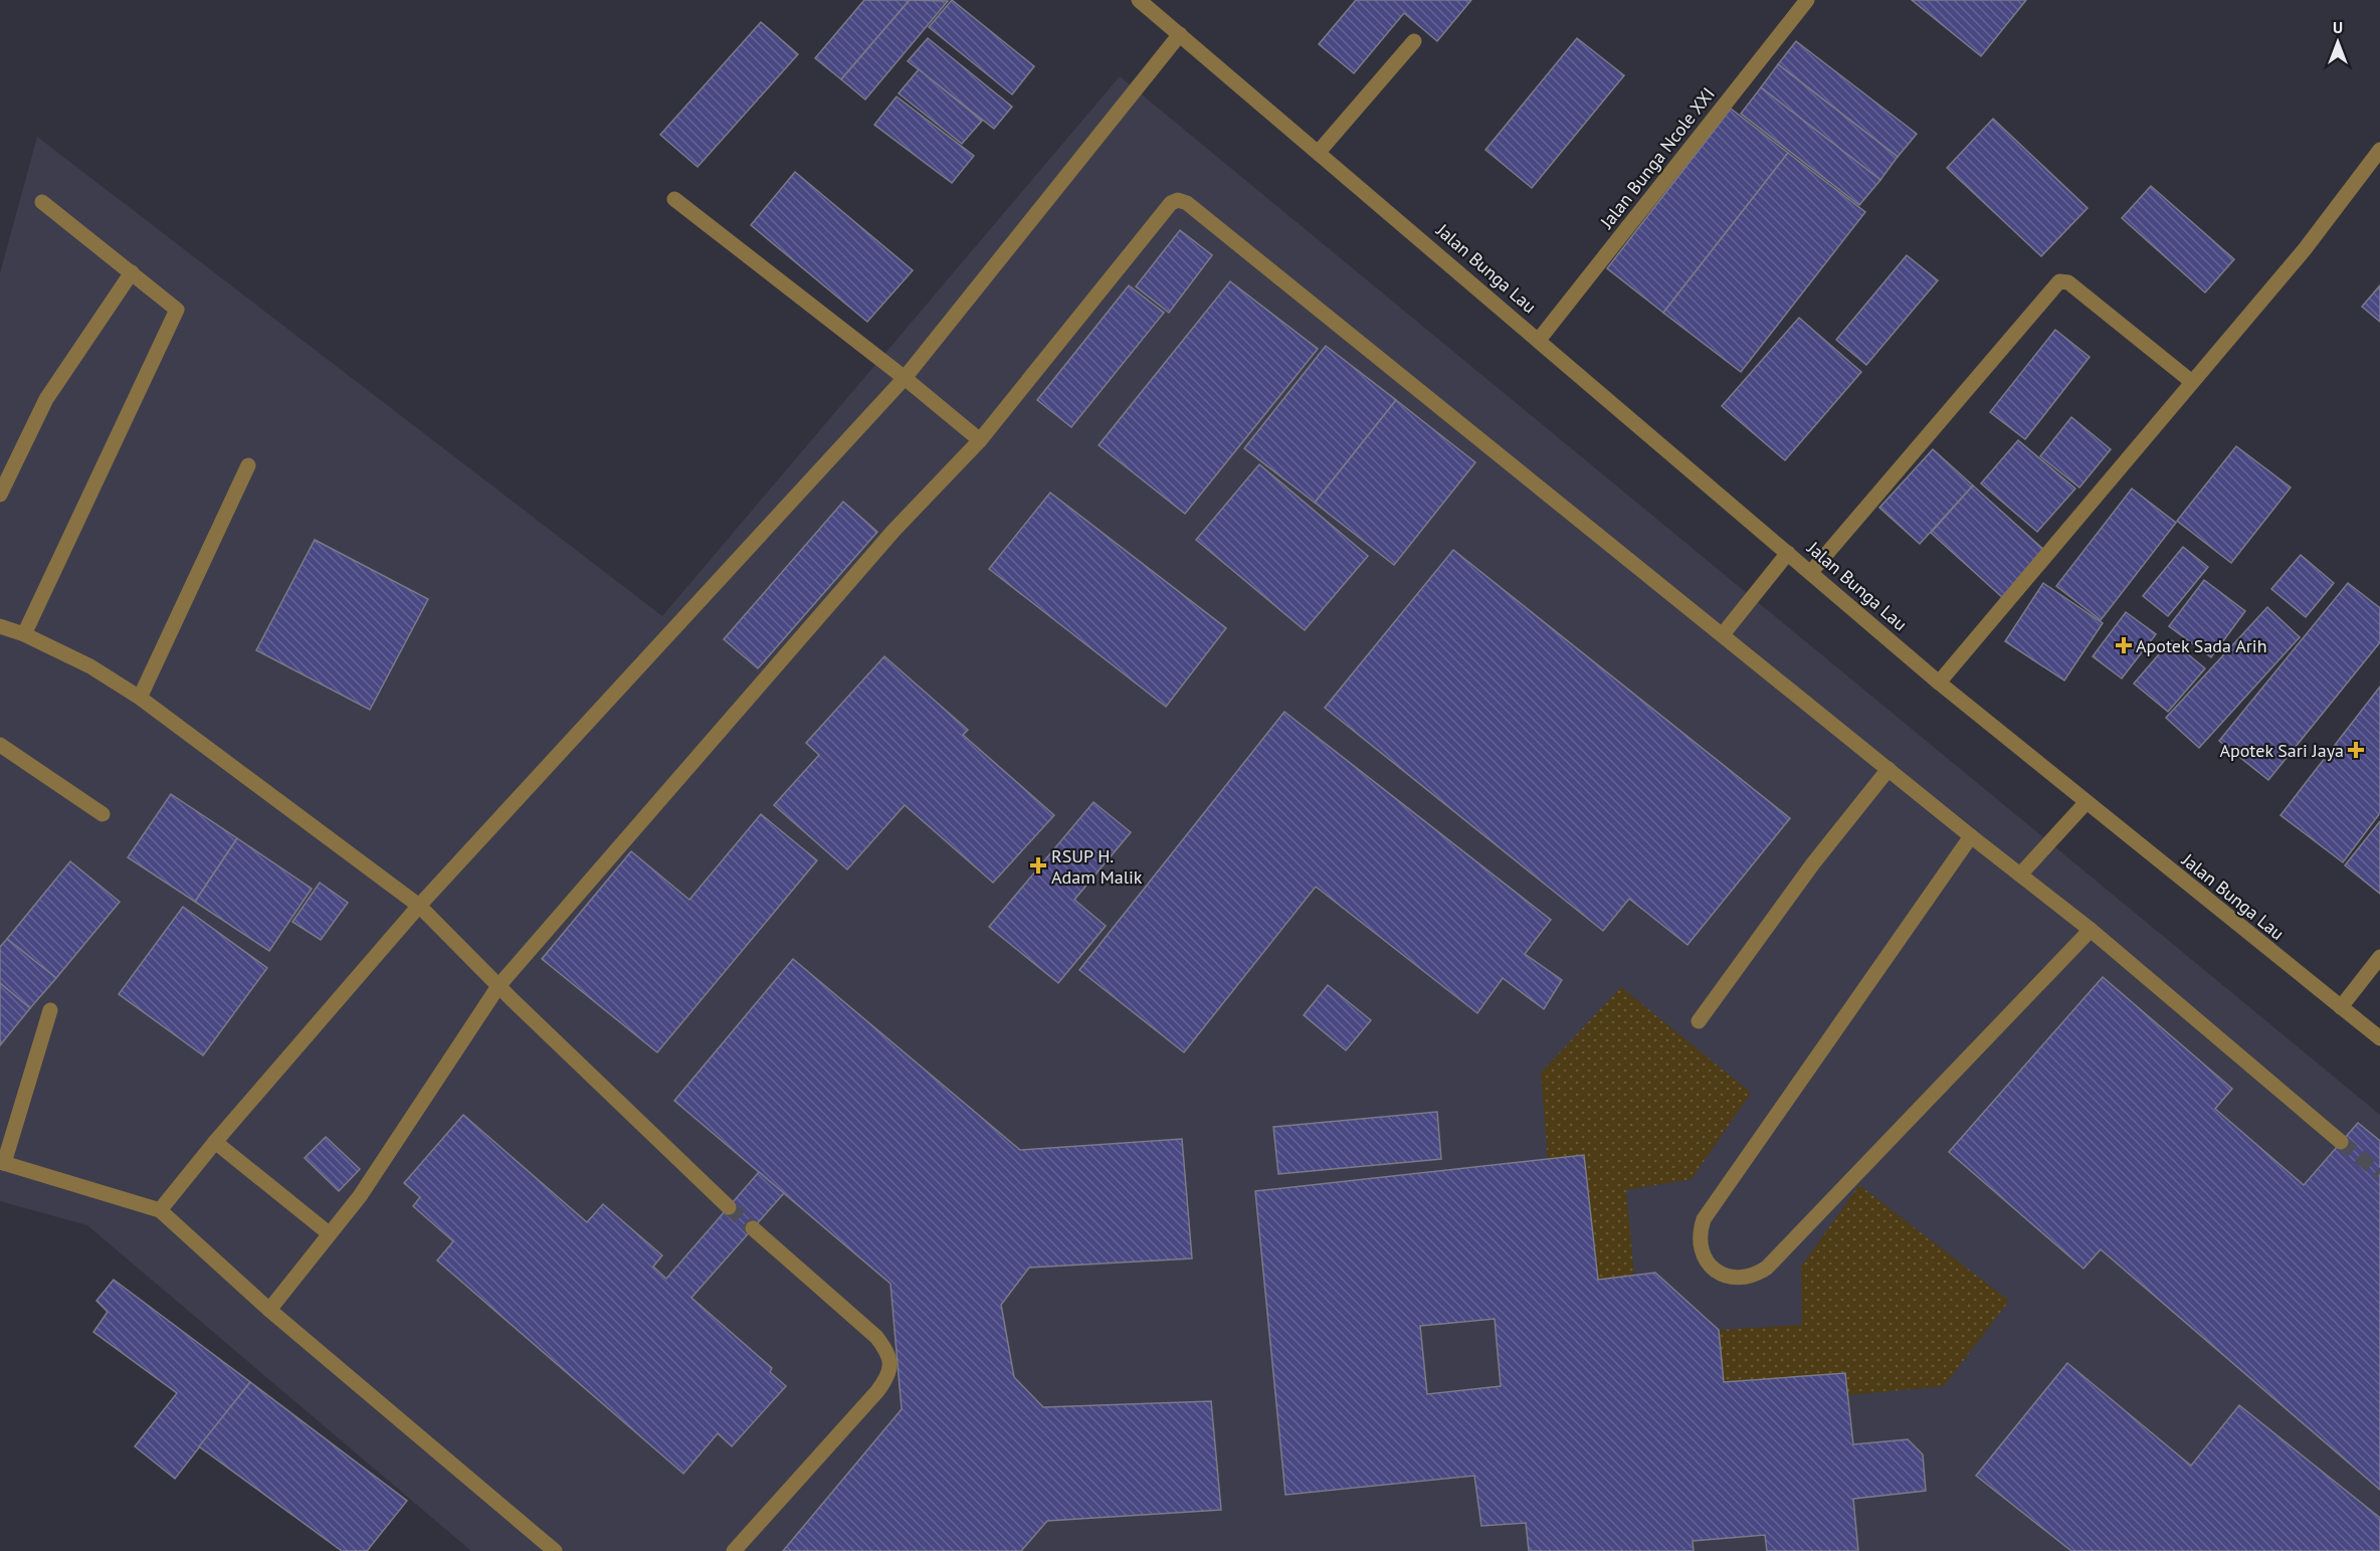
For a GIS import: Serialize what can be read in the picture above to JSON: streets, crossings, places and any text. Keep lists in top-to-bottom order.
{
  "streets": {
    "street": ["Jalan Bunga Ncole XXI", "Jalan Bunga Lau"]
  },
  "crossings": [
    ["Jalan Bunga Ncole XXI", "Jalan Bunga Lau"]
  ],
  "places": {
    "health": ["Apotek Sada Arih", "Apotek Sari Jaya", "RSUP H. Adam Malik"]
  },
  "north": "top"
}
